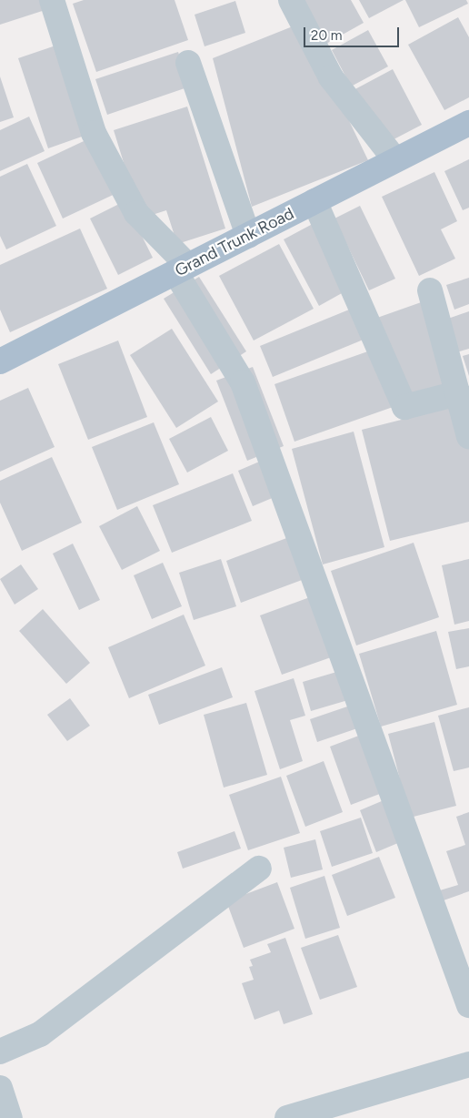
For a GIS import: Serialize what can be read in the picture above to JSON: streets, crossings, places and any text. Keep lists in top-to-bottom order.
{
  "streets": {
    "main road": ["Grand Trunk Road"]
  },
  "scale_bar": "20 m"
}
